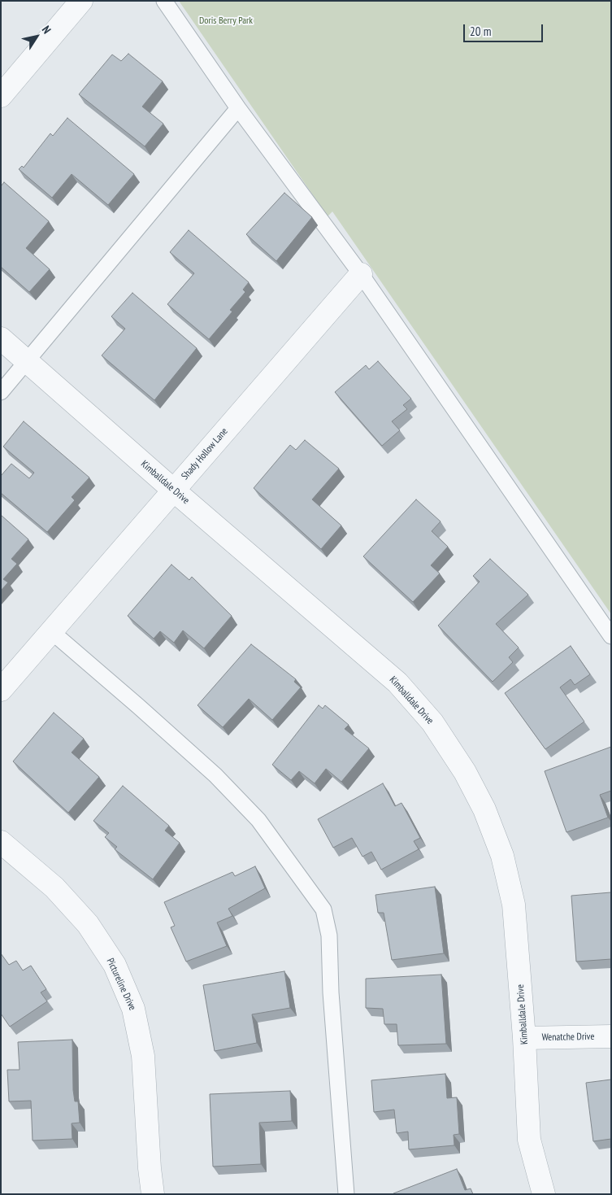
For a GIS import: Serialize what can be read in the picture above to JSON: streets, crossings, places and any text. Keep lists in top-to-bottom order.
{
  "streets": {
    "street": [
      "Shady Hollow Lane",
      "Kimballdale Drive",
      "Pictureline Drive",
      "Wenatche Drive"
    ]
  },
  "crossings": [
    ["Shady Hollow Lane", "Kimballdale Drive"],
    ["Kimballdale Drive", "Wenatche Drive"]
  ],
  "parks": ["Doris Berry Park"],
  "scale_bar": "20 m",
  "north": "top right"
}
